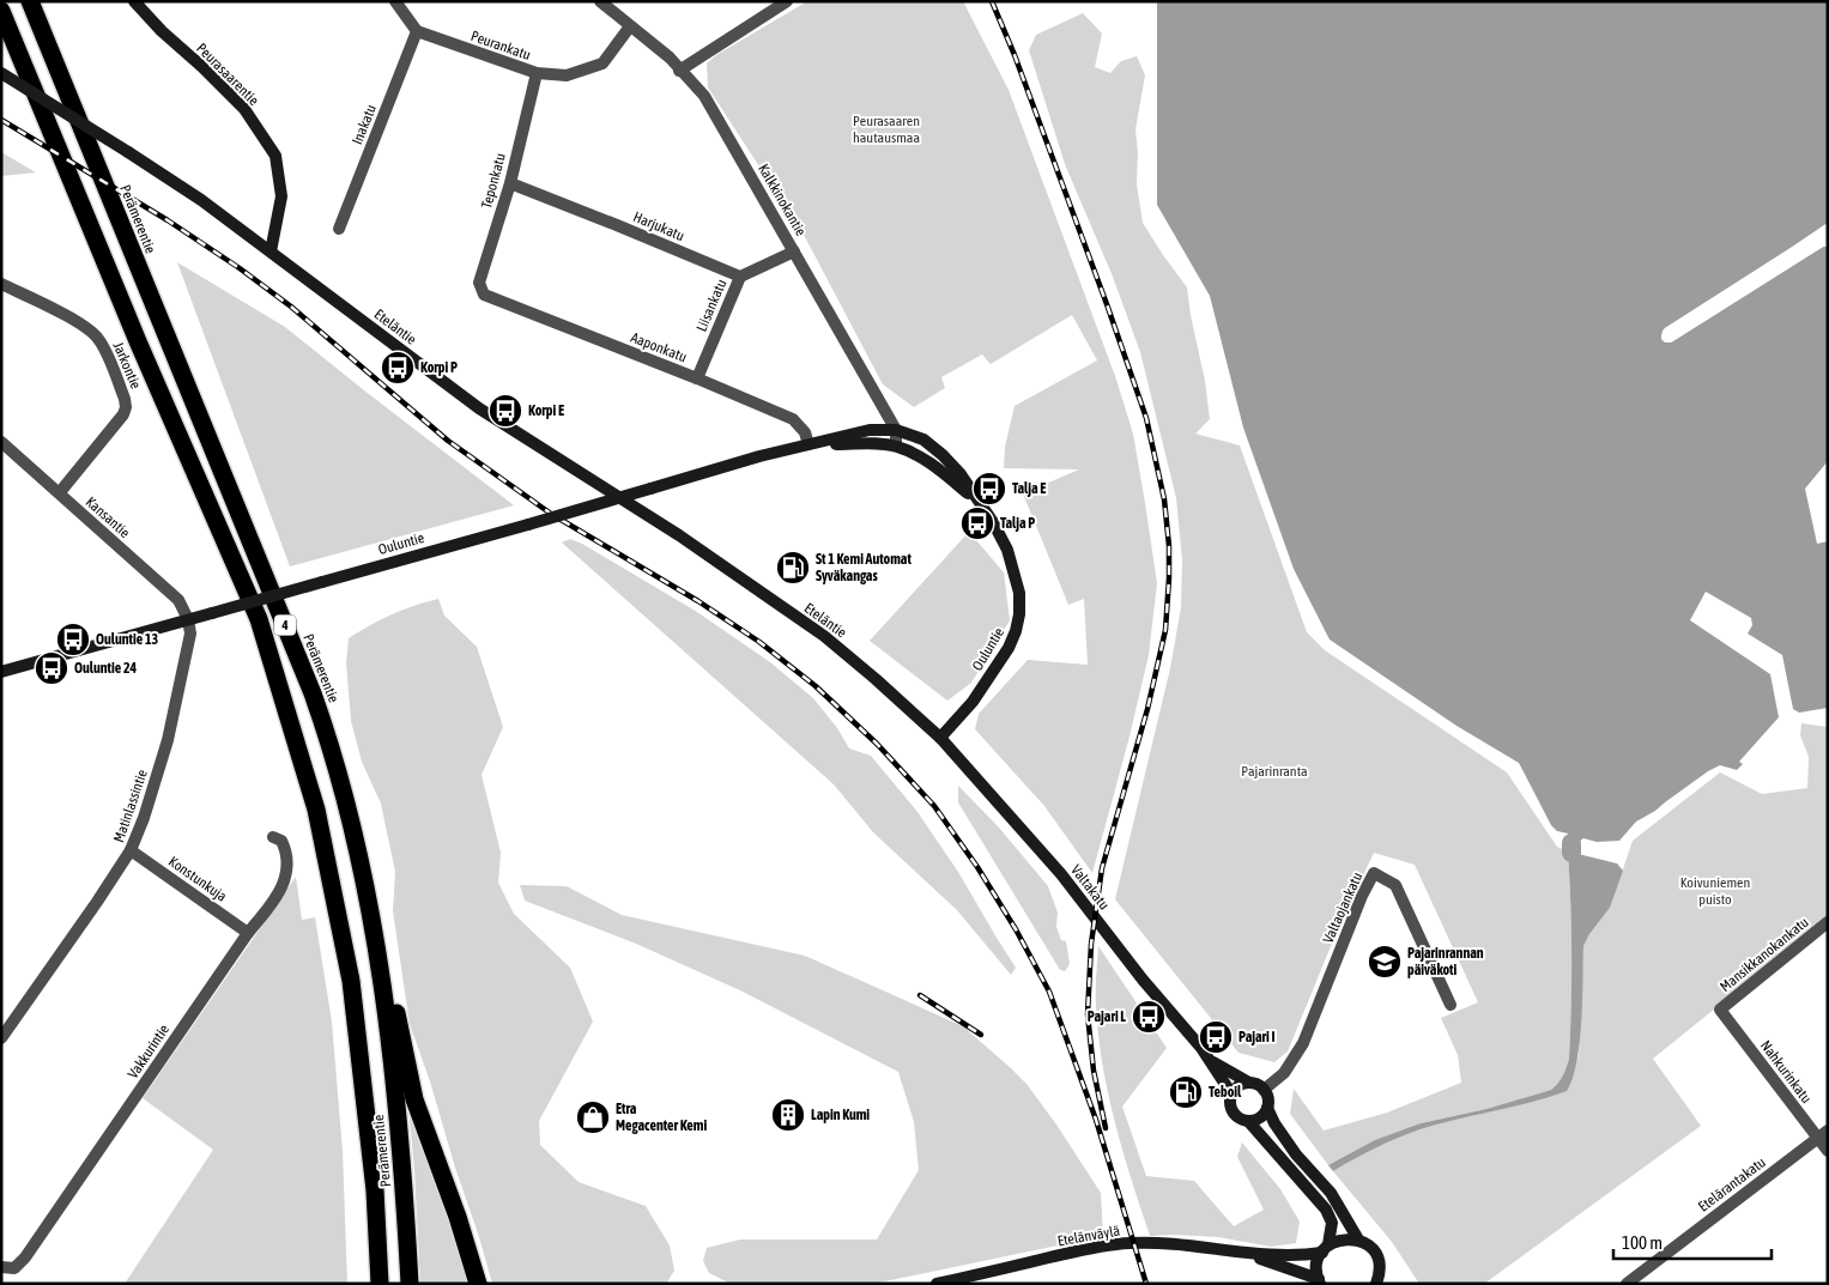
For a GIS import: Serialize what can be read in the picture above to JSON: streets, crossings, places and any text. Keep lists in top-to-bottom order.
{
  "streets": {
    "highway": ["Perämerentie", "4"],
    "main road": [
      "Peurasaarentie",
      "Eteläntie",
      "Ouluntie",
      "Valtakatu",
      "Etelänväylä"
    ],
    "street": [
      "Peurankatu",
      "Inakatu",
      "Teponkatu",
      "Kalkkinokantie",
      "Harjukatu",
      "Liisankatu",
      "Aaponkatu",
      "Jarkontie",
      "Kansantie",
      "Matinlassintie",
      "Konstunkuja",
      "Valtaojankatu",
      "Mansikkanokankatu",
      "Vakkurintie",
      "Nahkurinkatu",
      "Etelärantakatu"
    ]
  },
  "crossings": [
    ["Peurankatu", "Inakatu"],
    ["Peurankatu", "Teponkatu"],
    ["Peurankatu", "Kalkkinokantie"],
    ["Peurasaarentie", "Eteläntie"],
    ["Teponkatu", "Harjukatu"],
    ["Teponkatu", "Aaponkatu"],
    ["Kalkkinokantie", "Ouluntie"],
    ["Harjukatu", "Liisankatu"],
    ["Liisankatu", "Aaponkatu"],
    ["Eteläntie", "Ouluntie"],
    ["Eteläntie", "Valtakatu"],
    ["Aaponkatu", "Ouluntie"],
    ["Jarkontie", "Kansantie"],
    ["Kansantie", "Ouluntie"],
    ["Kansantie", "Matinlassintie"],
    ["Ouluntie", "Matinlassintie"],
    ["Ouluntie", "Valtakatu"],
    ["Matinlassintie", "Konstunkuja"],
    ["Konstunkuja", "Vakkurintie"],
    ["Valtakatu", "Valtaojankatu"],
    ["Mansikkanokankatu", "Nahkurinkatu"],
    ["Nahkurinkatu", "Etelärantakatu"]
  ],
  "parks": ["Peurasaaren hautausmaa", "Pajarinranta", "Koivuniemen puisto"],
  "places": {
    "bus stop": [
      "Korpi P",
      "Korpi E",
      "Talja E",
      "Talja P",
      "Ouluntie 13",
      "Ouluntie 24",
      "Pajari L",
      "Pajari I"
    ],
    "fuel station": ["St 1 Kemi Automat Syväkangas", "Teboil"],
    "school or university": ["Pajarinrannan päiväkoti"],
    "building": ["Lapin Kumi"],
    "shop": ["Etra Megacenter Kemi"]
  },
  "scale_bar": "100 m"
}
